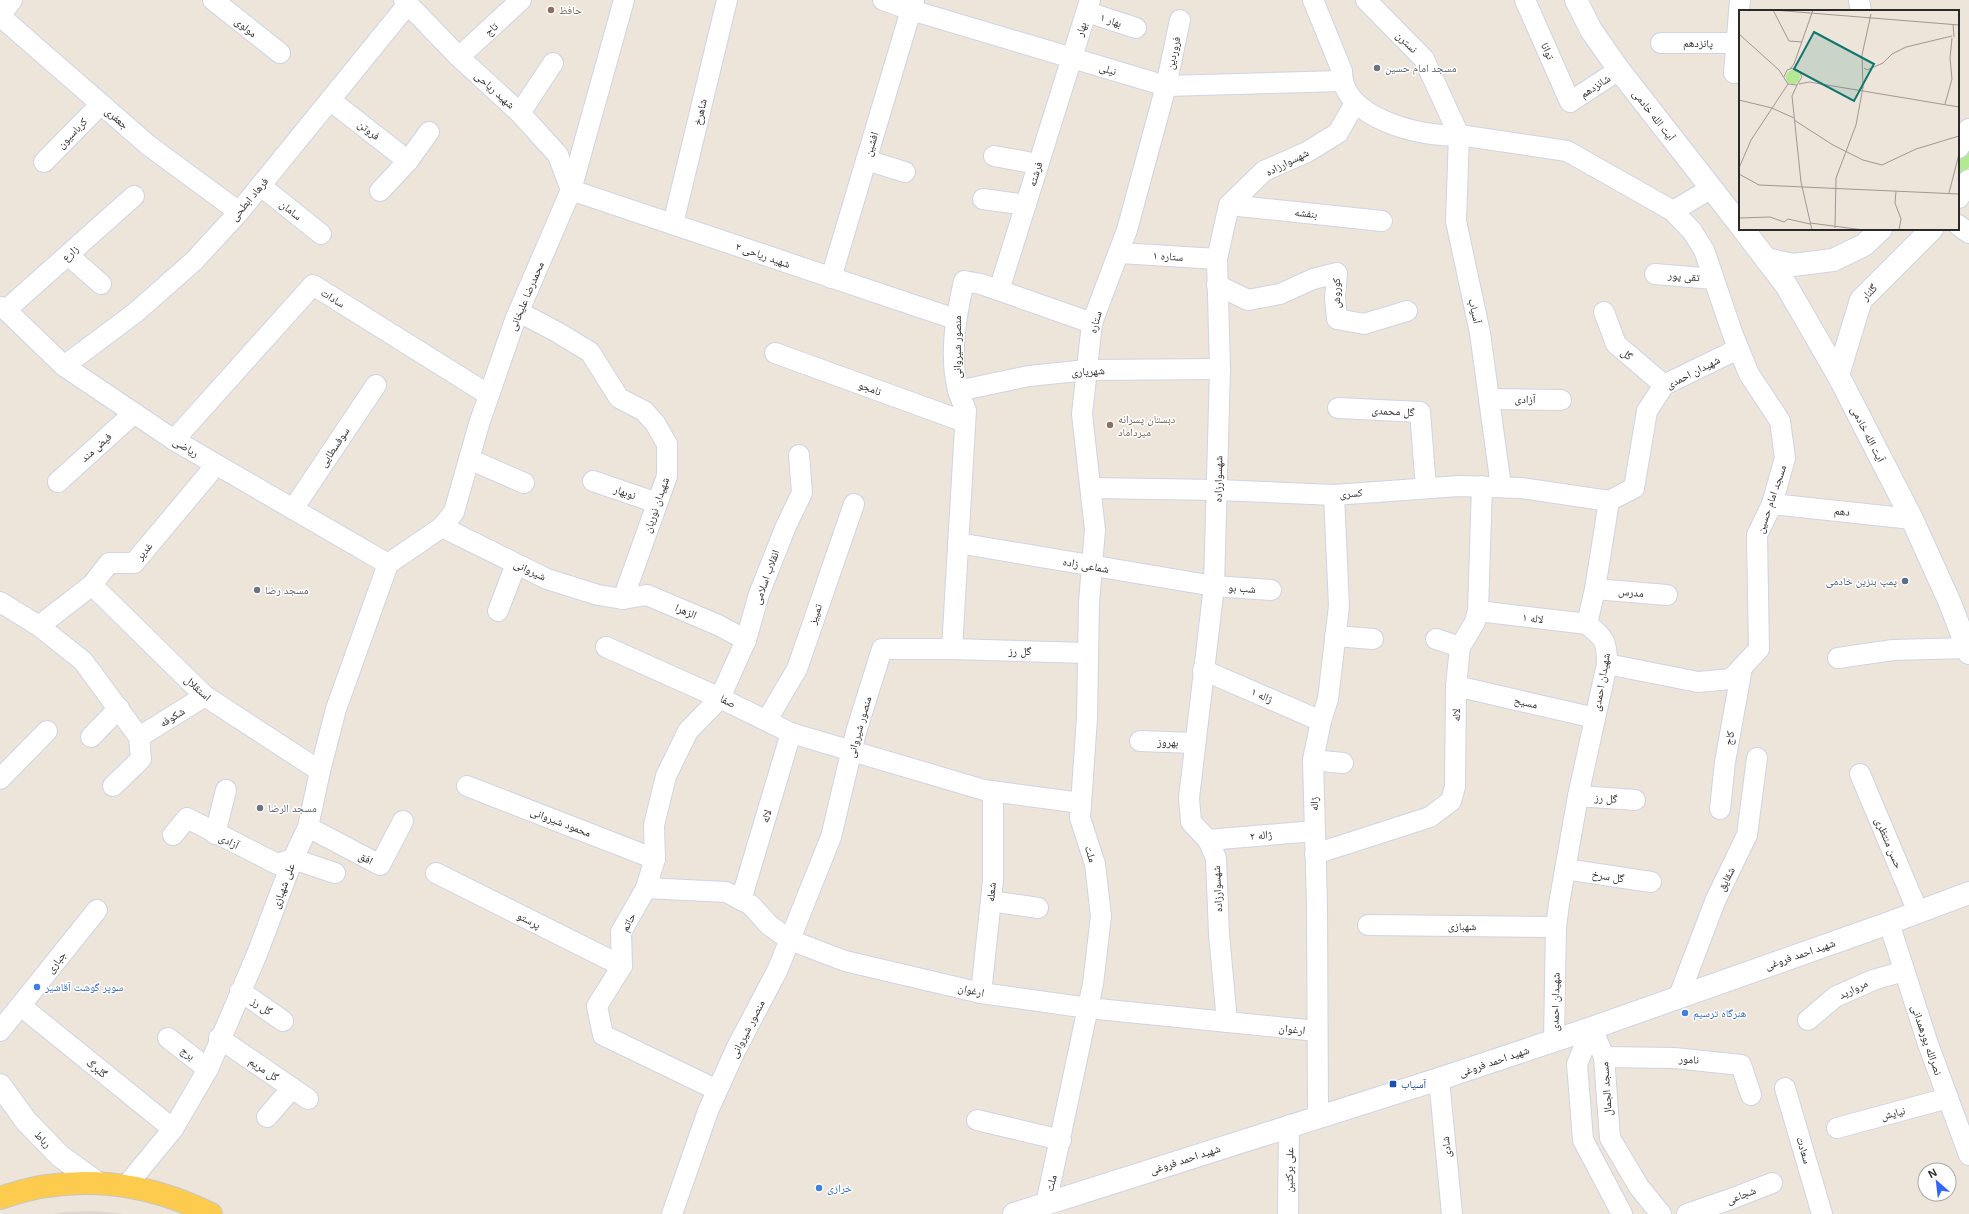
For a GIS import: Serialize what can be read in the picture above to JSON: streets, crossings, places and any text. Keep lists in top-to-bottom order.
{
  "streets": {
    "main road": [
      "آیت الله خادمی",
      "گلنار",
      "شهید احمد فروغی",
      "رباط"
    ],
    "street": [
      "بهار ۱",
      "مولوی",
      "تاج",
      "بهار",
      "نسترن",
      "پانزدهم",
      "توانا",
      "فروردین",
      "نیلی",
      "شانزدهم",
      "شهید ریاحی",
      "شاهرخ",
      "جعفری",
      "فروتن",
      "کرباسیون",
      "افشین",
      "شهسوارزاده",
      "فرشته",
      "فرهاد ابطحی",
      "سامان",
      "بنفشه",
      "زارع",
      "شهید ریاحی ۲",
      "ستاره ۱",
      "تقی پور",
      "کوروش",
      "محمدرضا علیخانی",
      "سادات",
      "آسیاب",
      "ستاره",
      "منصور شیروانی",
      "گل",
      "شهریاری",
      "شهیدان احمدی",
      "نامجو",
      "آزادی",
      "گل محمدی",
      "فیض مند",
      "ریاضی",
      "سوفسطایی",
      "نوبهار",
      "کسری",
      "مسجد امام حسین",
      "شهیدان نوریان",
      "دهم",
      "غدیر",
      "شماعی زاده",
      "شیروانی",
      "انقلاب اسلامی",
      "شب بو",
      "مدرس",
      "الزهرا",
      "تمییز",
      "لاله ۱",
      "گل رز",
      "استقلال",
      "ژاله ۱",
      "صفا",
      "مسیح",
      "لاله",
      "شکوفه",
      "کاج",
      "بهروز",
      "ژاله",
      "محمود شیروانی",
      "ژاله ۲",
      "حسن منتظری",
      "ملت",
      "افق",
      "گل سرخ",
      "شقایق",
      "علی شهبازی",
      "شعله",
      "پرستو",
      "حاتم",
      "شهبازی",
      "جباری",
      "مروارید",
      "ارغوان",
      "نصرالله پورهمدانی",
      "برج",
      "نامور",
      "گلبرگ",
      "گل مریم",
      "مسجد الجمال",
      "نیایش",
      "شادی",
      "سعادت",
      "علی برکتین",
      "شجاعی"
    ]
  },
  "crossings": [
    ["بهار ۱", "بهار"],
    ["تاج", "شهید ریاحی"],
    ["بهار", "نیلی"],
    ["بهار", "فرشته"],
    ["نسترن", "آسیاب"],
    ["نسترن", "مسجد امام حسین"],
    ["توانا", "شانزدهم"],
    ["فروردین", "نیلی"],
    ["فروردین", "ستاره"],
    ["نیلی", "افشین"],
    ["نیلی", "فرشته"],
    ["نیلی", "ستاره"],
    ["شانزدهم", "آیت الله خادمی"],
    ["شهید ریاحی", "فرهاد ابطحی"],
    ["شهید ریاحی", "شهید ریاحی ۲"],
    ["شهید ریاحی", "محمدرضا علیخانی"],
    ["شاهرخ", "شهید ریاحی ۲"],
    ["آیت الله خادمی", "گلنار"],
    ["آیت الله خادمی", "دهم"],
    ["جعفری", "کرباسیون"],
    ["جعفری", "فرهاد ابطحی"],
    ["فروتن", "فرهاد ابطحی"],
    ["افشین", "شهید ریاحی ۲"],
    ["شهسوارزاده", "بنفشه"],
    ["شهسوارزاده", "ستاره ۱"],
    ["شهسوارزاده", "کوروش"],
    ["شهسوارزاده", "شهریاری"],
    ["شهسوارزاده", "کسری"],
    ["شهسوارزاده", "مسجد امام حسین"],
    ["شهسوارزاده", "شماعی زاده"],
    ["شهسوارزاده", "شب بو"],
    ["شهسوارزاده", "ژاله ۱"],
    ["شهسوارزاده", "بهروز"],
    ["شهسوارزاده", "ژاله ۲"],
    ["شهسوارزاده", "ارغوان"],
    ["فرشته", "منصور شیروانی"],
    ["فرهاد ابطحی", "سامان"],
    ["فرهاد ابطحی", "ریاضی"],
    ["زارع", "ریاضی"],
    ["شهید ریاحی ۲", "محمدرضا علیخانی"],
    ["شهید ریاحی ۲", "منصور شیروانی"],
    ["ستاره ۱", "ستاره"],
    ["تقی پور", "مسجد امام حسین"],
    ["محمدرضا علیخانی", "سادات"],
    ["محمدرضا علیخانی", "ریاضی"],
    ["محمدرضا علیخانی", "شهیدان نوریان"],
    ["محمدرضا علیخانی", "شیروانی"],
    ["محمدرضا علیخانی", "علی شهبازی"],
    ["سادات", "ریاضی"],
    ["آسیاب", "آزادی"],
    ["آسیاب", "کسری"],
    ["آسیاب", "مسجد امام حسین"],
    ["آسیاب", "لاله"],
    ["ستاره", "شهریاری"],
    ["ستاره", "کسری"],
    ["ستاره", "شماعی زاده"],
    ["ستاره", "ملت"],
    ["منصور شیروانی", "شهریاری"],
    ["منصور شیروانی", "نامجو"],
    ["منصور شیروانی", "شماعی زاده"],
    ["منصور شیروانی", "گل رز"],
    ["منصور شیروانی", "صفا"],
    ["منصور شیروانی", "ارغوان"],
    ["گل", "شهیدان احمدی"],
    ["شهیدان احمدی", "کسری"],
    ["شهیدان احمدی", "مسجد امام حسین"],
    ["شهیدان احمدی", "لاله ۱"],
    ["شهیدان احمدی", "گل رز"],
    ["شهیدان احمدی", "مسیح"],
    ["شهیدان احمدی", "گل سرخ"],
    ["شهیدان احمدی", "شهبازی"],
    ["شهیدان احمدی", "شهید احمد فروغی"],
    ["آزادی", "علی شهبازی"],
    ["گل محمدی", "کسری"],
    ["فیض مند", "ریاضی"],
    ["ریاضی", "سوفسطایی"],
    ["ریاضی", "غدیر"],
    ["ریاضی", "علی شهبازی"],
    ["نوبهار", "شهیدان نوریان"],
    ["کسری", "لاله"],
    ["کسری", "ژاله"],
    ["مسجد امام حسین", "دهم"],
    ["مسجد امام حسین", "کاج"],
    ["شهیدان نوریان", "شیروانی"],
    ["شهیدان نوریان", "الزهرا"],
    ["غدیر", "استقلال"],
    ["شماعی زاده", "شب بو"],
    ["شماعی زاده", "ملت"],
    ["شیروانی", "الزهرا"],
    ["انقلاب اسلامی", "الزهرا"],
    ["انقلاب اسلامی", "صفا"],
    ["انقلاب اسلامی", "حاتم"],
    ["تمییز", "صفا"],
    ["لاله ۱", "لاله"],
    ["گل رز", "ملت"],
    ["گل رز", "علی شهبازی"],
    ["استقلال", "شکوفه"],
    ["استقلال", "علی شهبازی"],
    ["ژاله ۱", "ژاله"],
    ["صفا", "لاله"],
    ["صفا", "حاتم"],
    ["مسیح", "لاله"],
    ["لاله", "ژاله"],
    ["لاله", "ارغوان"],
    ["ژاله", "ژاله ۲"],
    ["ژاله", "شهید احمد فروغی"],
    ["ژاله", "ارغوان"],
    ["محمود شیروانی", "حاتم"],
    ["حسن منتظری", "شهید احمد فروغی"],
    ["ملت", "شهید احمد فروغی"],
    ["ملت", "ارغوان"],
    ["افق", "علی شهبازی"],
    ["شقایق", "شهید احمد فروغی"],
    ["علی شهبازی", "برج"],
    ["علی شهبازی", "گلبرگ"],
    ["علی شهبازی", "گل مریم"],
    ["شعله", "ارغوان"],
    ["پرستو", "حاتم"],
    ["حاتم", "ارغوان"],
    ["شهید احمد فروغی", "نصرالله پورهمدانی"],
    ["شهید احمد فروغی", "مسجد الجمال"],
    ["شهید احمد فروغی", "شادی"],
    ["شهید احمد فروغی", "علی برکتین"],
    ["جباری", "گلبرگ"],
    ["مروارید", "نصرالله پورهمدانی"],
    ["نصرالله پورهمدانی", "نیایش"],
    ["نامور", "مسجد الجمال"]
  ],
  "places": {
    "other": [
      "حافظ",
      "مسجد امام حسین",
      "دبستان پسرانه میرداماد",
      "پمپ بنزین خادمی",
      "مسجد رضا",
      "مسجد الرضا",
      "سوپر گوشت آقاشیر",
      "هنرگاه ترسیم",
      "خرازی"
    ],
    "transit": ["آسیاب"]
  },
  "north": "top left"
}
